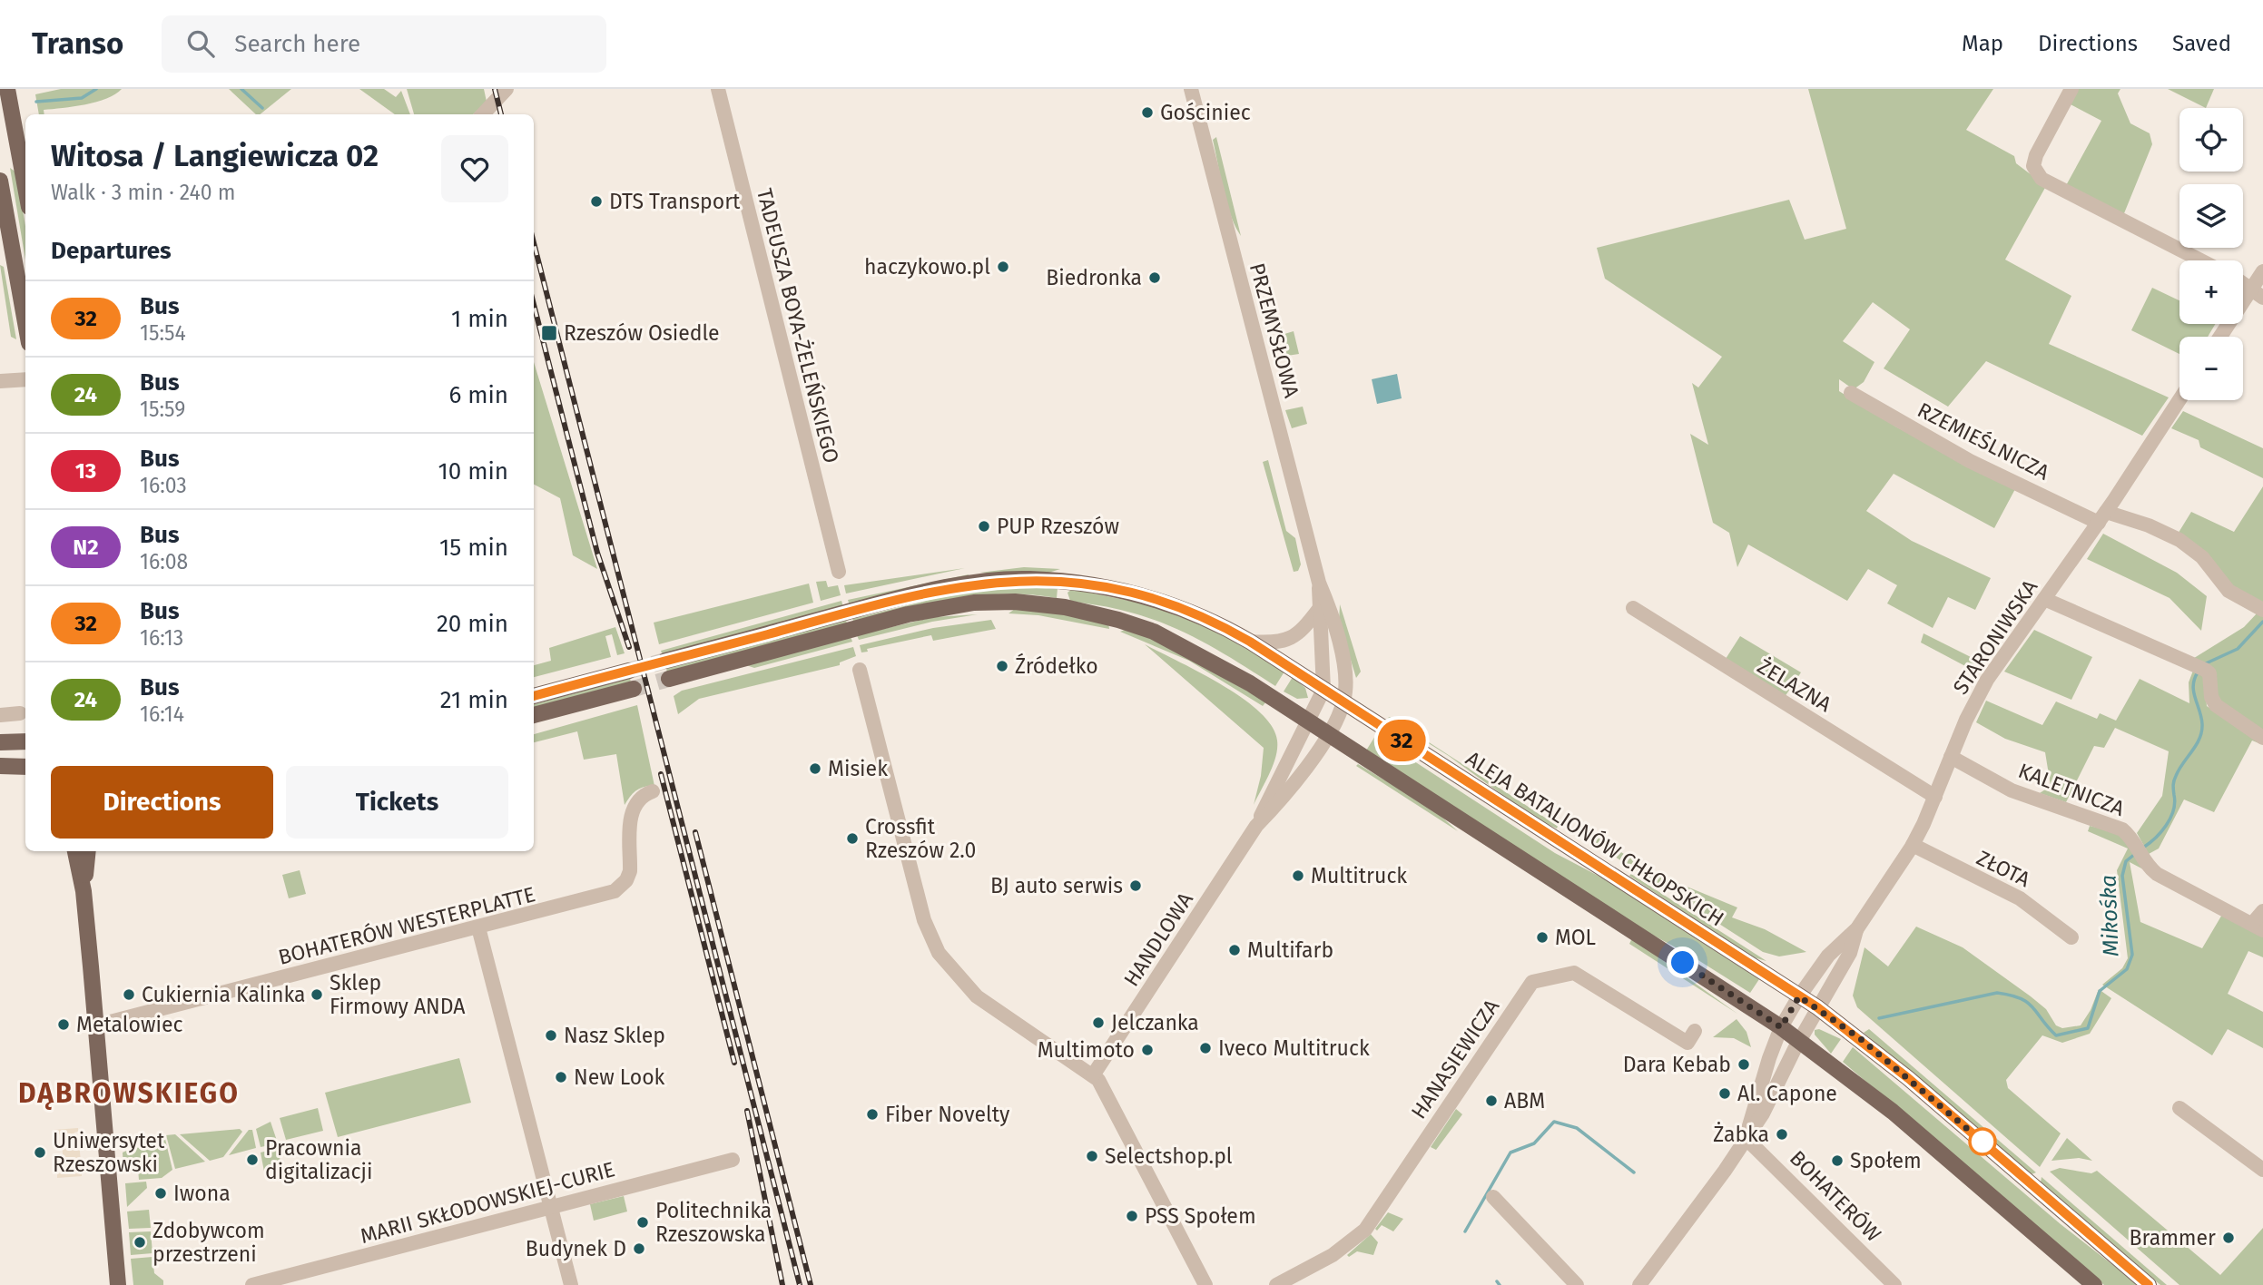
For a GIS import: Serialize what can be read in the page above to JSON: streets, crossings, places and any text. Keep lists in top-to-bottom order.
{
  "streets": {
    "main road": ["ALEJA BATALIONÓW CHŁOPSKICH"],
    "street": [
      "TADEUSZA BOYA-ŻELEŃSKIEGO",
      "PRZEMYSŁOWA",
      "RZEMIEŚLNICZA",
      "STARONIWSKA",
      "ŻELAZNA",
      "KALETNICZA",
      "ZŁOTA",
      "BOHATERÓW WESTERPLATTE",
      "HANDLOWA",
      "HANASIEWICZA",
      "BOHATERÓW",
      "MARII SKŁODOWSKIEJ-CURIE"
    ]
  },
  "crossings": [
    ["PRZEMYSŁOWA", "ALEJA BATALIONÓW CHŁOPSKICH"],
    ["PRZEMYSŁOWA", "HANDLOWA"],
    ["RZEMIEŚLNICZA", "STARONIWSKA"],
    ["STARONIWSKA", "ŻELAZNA"],
    ["STARONIWSKA", "KALETNICZA"],
    ["STARONIWSKA", "ALEJA BATALIONÓW CHŁOPSKICH"],
    ["STARONIWSKA", "ZŁOTA"],
    ["STARONIWSKA", "BOHATERÓW"],
    ["ALEJA BATALIONÓW CHŁOPSKICH", "HANDLOWA"]
  ],
  "districts": ["DĄBROWSKIEGO"],
  "water": ["Mikośka"],
  "places": {
    "other": [
      "Gościniec",
      "DTS Transport",
      "haczykowo.pl",
      "Biedronka",
      "PUP Rzeszów",
      "Źródełko",
      "Misiek",
      "Crossfit Rzeszów 2.0",
      "Multitruck",
      "BJ auto serwis",
      "MOL",
      "Multifarb",
      "Cukiernia Kalinka",
      "Sklep Firmowy ANDA",
      "Jelczanka",
      "Metalowiec",
      "Nasz Sklep",
      "Iveco Multitruck",
      "Multimoto",
      "Dara Kebab",
      "New Look",
      "Al. Capone",
      "ABM",
      "Fiber Novelty",
      "Żabka",
      "Uniwersytet Rzeszowski",
      "Selectshop.pl",
      "Pracownia digitalizacji",
      "Społem",
      "Iwona",
      "PSS Społem",
      "Politechnika Rzeszowska",
      "Brammer",
      "Zdobywcom przestrzeni",
      "Budynek D"
    ],
    "transit": ["Rzeszów Osiedle"]
  },
  "lines": ["bus line 32"],
  "page": {
    "header": "Transo",
    "search": "Search here",
    "nav": ["Map", "Directions", "Saved"],
    "on_map": "32",
    "map_buttons": ["+", "−"],
    "heading": [
      ["Witosa / Langiewicza 02", "Walk · 3 min · 240 m"],
      "Departures"
    ],
    "list": [
      {
        "mark": "32",
        "name": "Bus",
        "note": "15:54",
        "value": "1 min"
      },
      {
        "mark": "24",
        "name": "Bus",
        "note": "15:59",
        "value": "6 min"
      },
      {
        "mark": "13",
        "name": "Bus",
        "note": "16:03",
        "value": "10 min"
      },
      {
        "mark": "N2",
        "name": "Bus",
        "note": "16:08",
        "value": "15 min"
      },
      {
        "mark": "32",
        "name": "Bus",
        "note": "16:13",
        "value": "20 min"
      },
      {
        "mark": "24",
        "name": "Bus",
        "note": "16:14",
        "value": "21 min"
      }
    ],
    "buttons": ["Directions", "Tickets"]
  }
}
